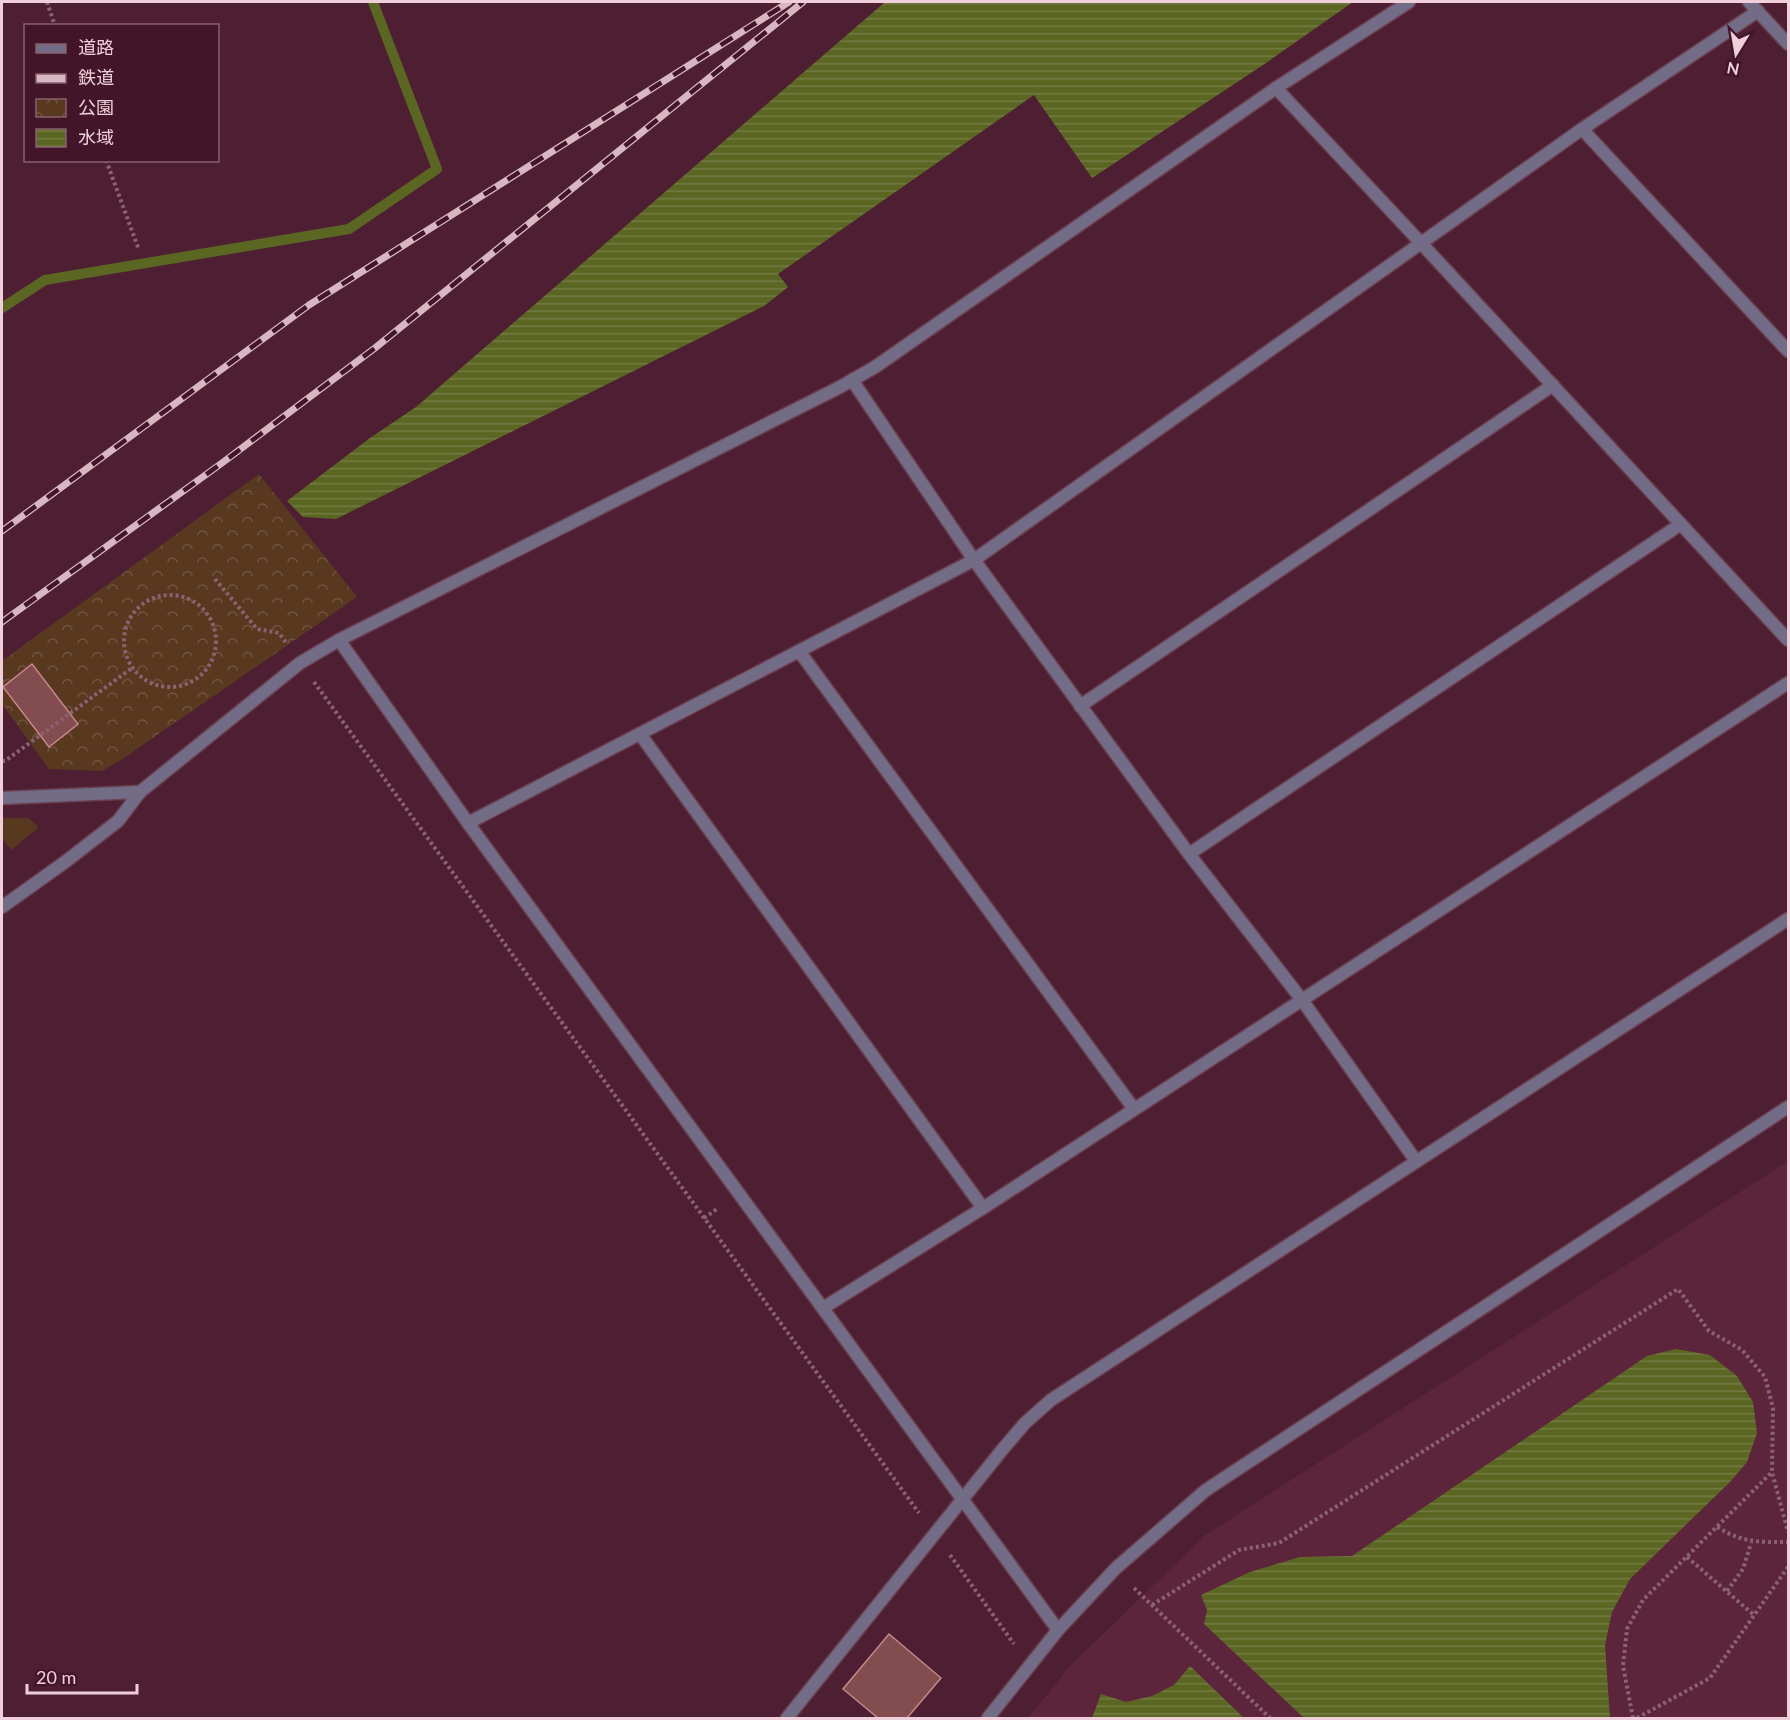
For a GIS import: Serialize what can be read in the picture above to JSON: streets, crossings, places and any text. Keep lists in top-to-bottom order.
{
  "legend": [
    "道路",
    "鉄道",
    "公園",
    "水域"
  ],
  "scale_bar": "20 m",
  "north": "bottom"
}
